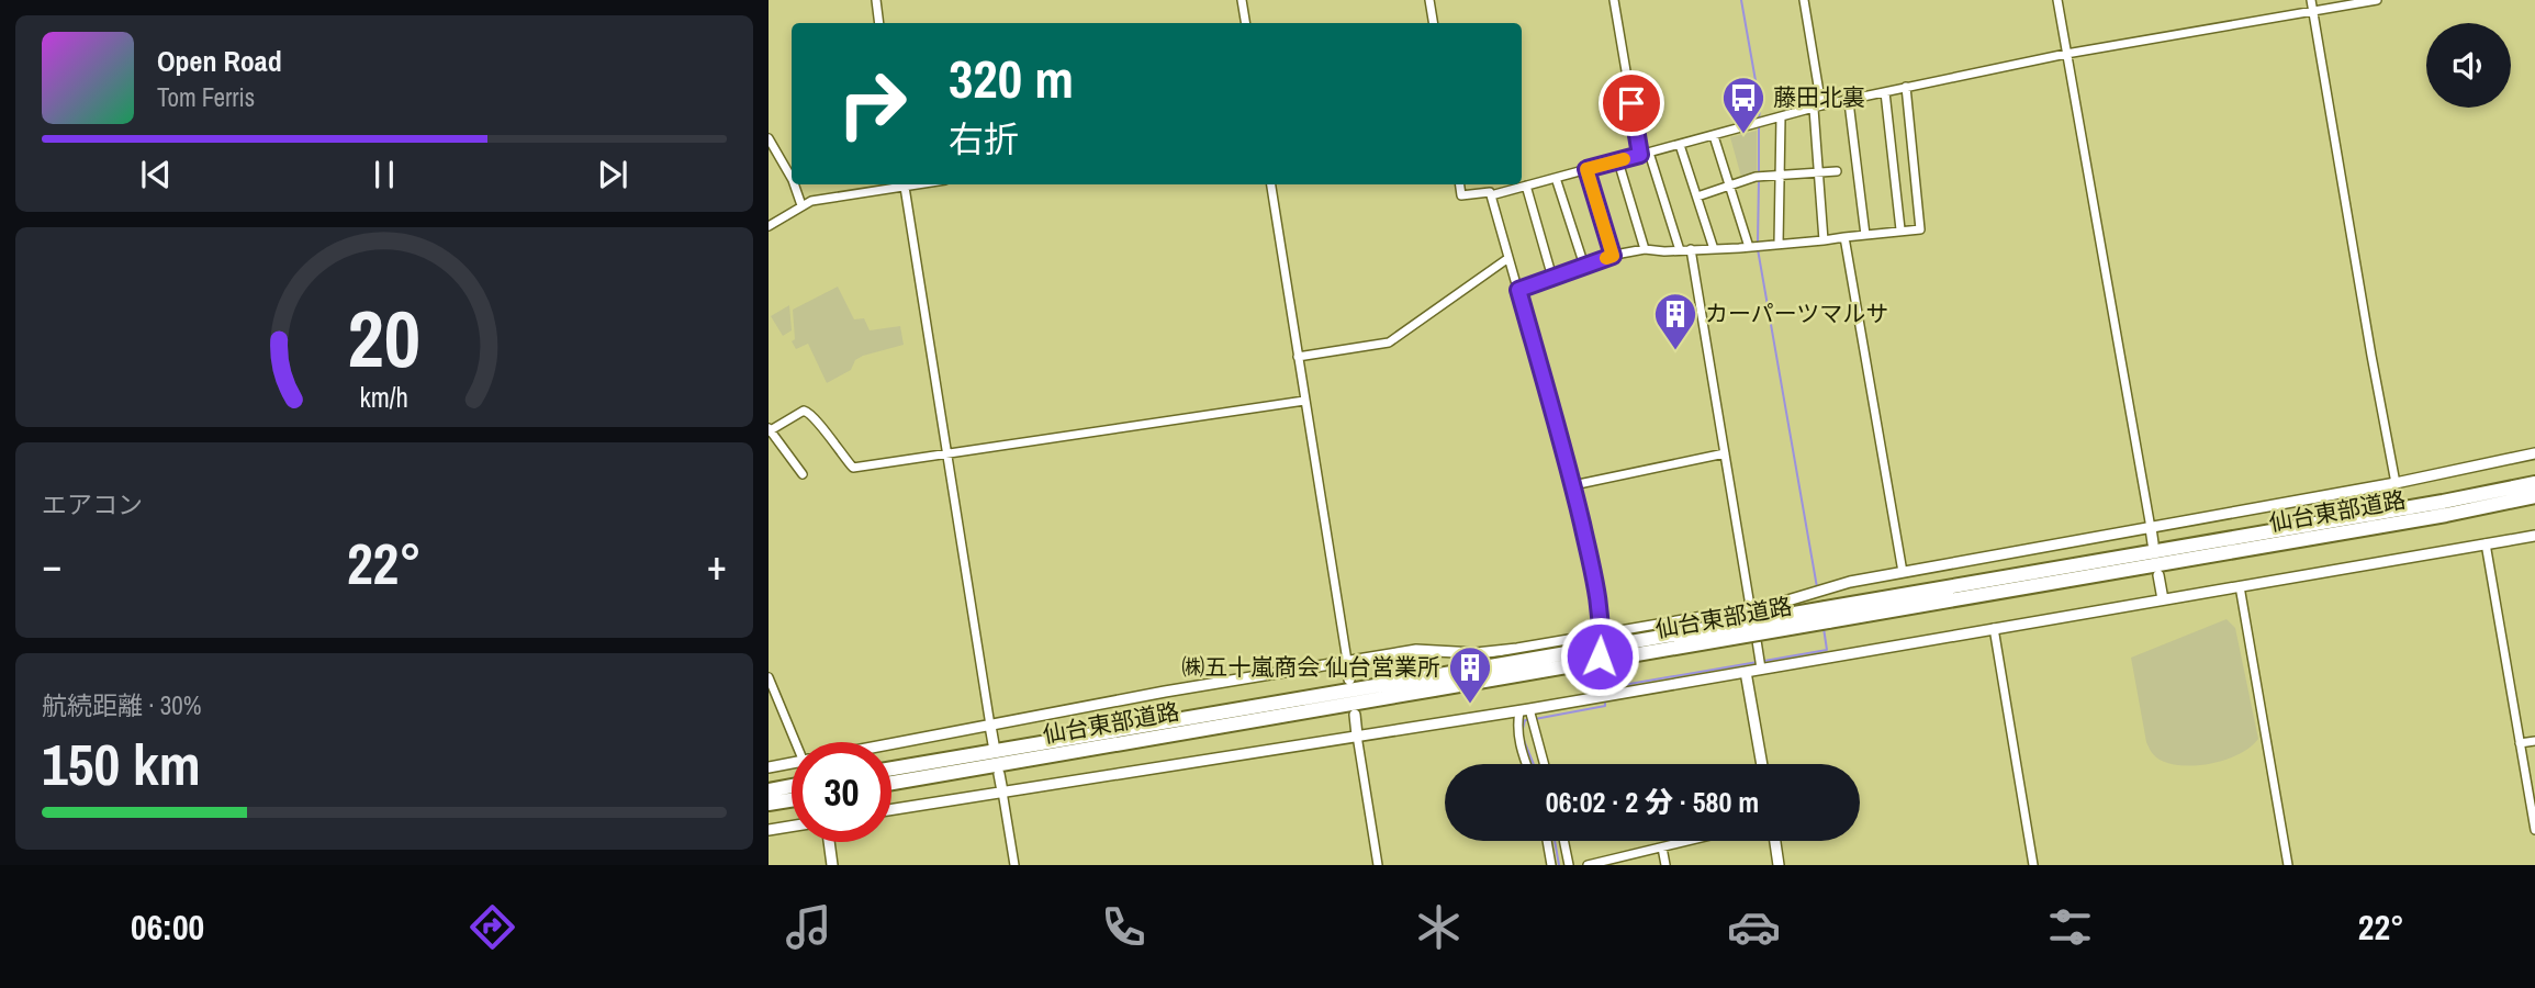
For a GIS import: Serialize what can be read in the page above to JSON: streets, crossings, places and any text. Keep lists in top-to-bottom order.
{
  "streets": {
    "highway": ["仙台東部道路"]
  },
  "places": {
    "bus stop": ["藤田北裏"],
    "building": ["カーパーツマルサ", "㈱五十嵐商会 仙台営業所"]
  },
  "page": {
    "turn": ["320 m", "右折"],
    "song": ["Open Road", "Tom Ferris"],
    "tile": [
      "エアコン",
      ["航続距離 · 30%", "150 km"]
    ],
    "heat": ["−", "22°", "+"],
    "limit": "30",
    "trip": "06:02 · 2 分 · 580 m",
    "tabs": ["06:00", "22°"],
    "gauge": ["20", "km/h"]
  }
}
